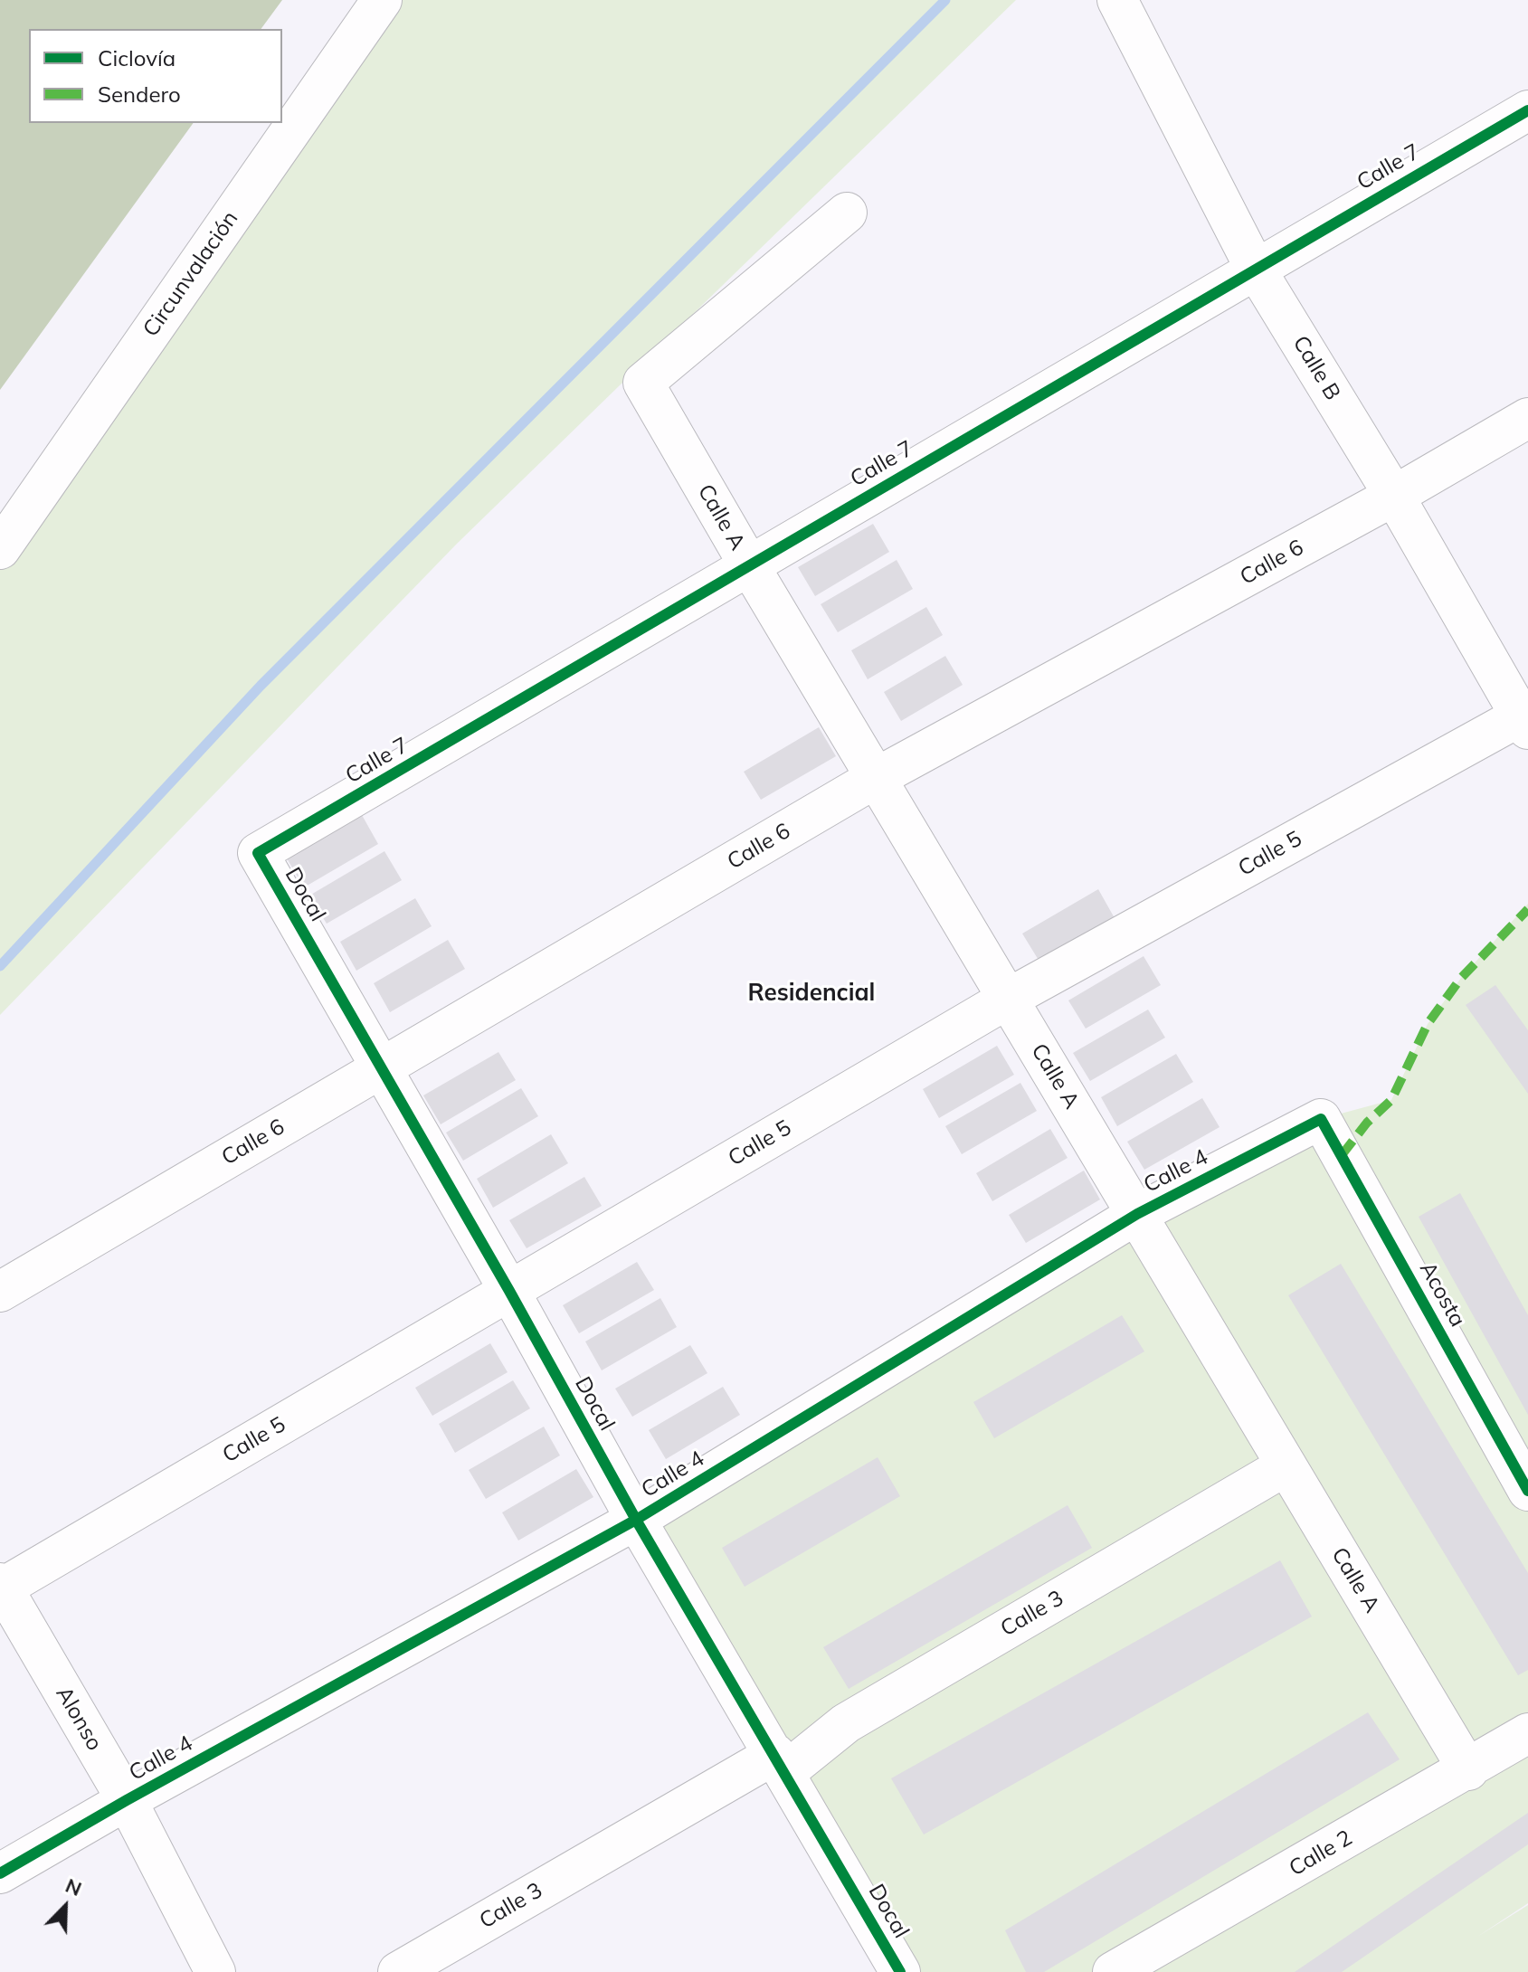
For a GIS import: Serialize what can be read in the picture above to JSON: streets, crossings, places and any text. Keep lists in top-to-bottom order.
{
  "streets": {
    "street": [
      "Calle 7",
      "Circunvalación",
      "Calle B",
      "Calle A",
      "Calle 6",
      "Calle 5",
      "Docal",
      "Calle 4",
      "Acosta",
      "Calle 3",
      "Alonso",
      "Calle 2"
    ]
  },
  "crossings": [
    ["Calle 7", "Calle B"],
    ["Calle 7", "Calle A"],
    ["Calle 7", "Docal"],
    ["Calle B", "Calle 6"],
    ["Calle B", "Calle 5"],
    ["Calle A", "Calle 6"],
    ["Calle A", "Calle 5"],
    ["Calle A", "Calle 4"],
    ["Calle A", "Calle 3"],
    ["Calle A", "Calle 2"],
    ["Calle 6", "Docal"],
    ["Calle 5", "Docal"],
    ["Calle 5", "Alonso"],
    ["Docal", "Calle 4"],
    ["Docal", "Calle 3"],
    ["Calle 4", "Acosta"],
    ["Calle 4", "Alonso"]
  ],
  "districts": ["Residencial"],
  "legend": ["Ciclovía", "Sendero"],
  "north": "top right"
}
